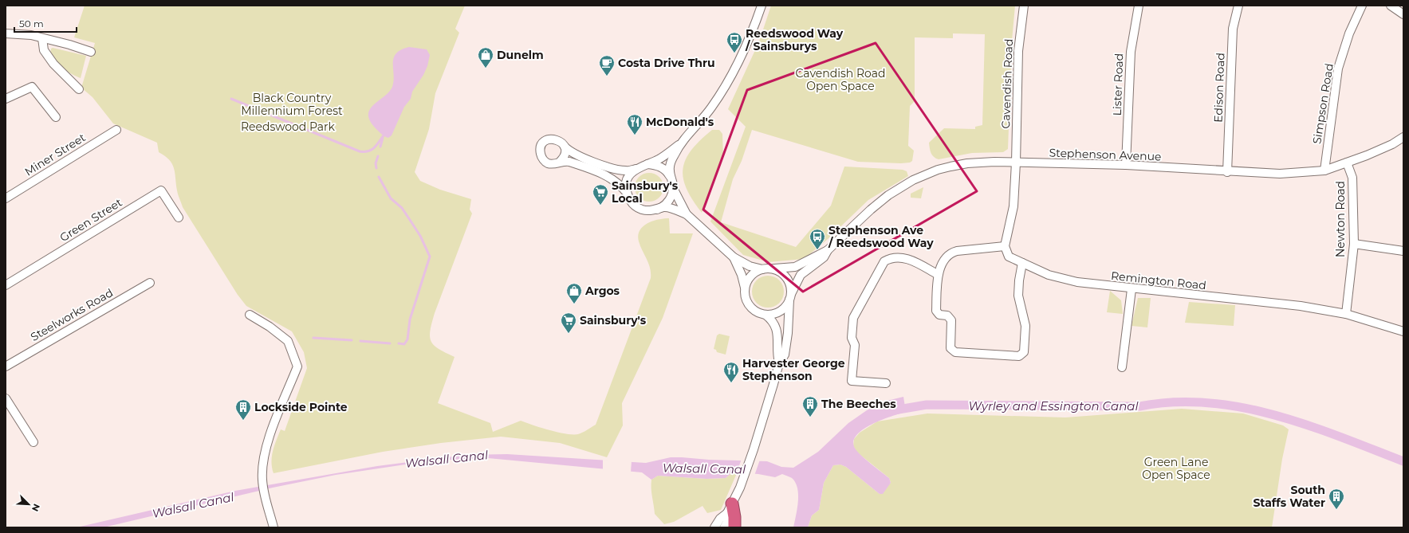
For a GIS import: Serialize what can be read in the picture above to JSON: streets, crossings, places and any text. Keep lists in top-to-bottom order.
{
  "streets": {
    "street": [
      "Cavendish Road",
      "Lister Road",
      "Edison Road",
      "Simpson Road",
      "Miner Street",
      "Stephenson Avenue",
      "Newton Road",
      "Green Street",
      "Remington Road",
      "Steelworks Road"
    ]
  },
  "crossings": [
    ["Cavendish Road", "Stephenson Avenue"],
    ["Lister Road", "Stephenson Avenue"],
    ["Edison Road", "Stephenson Avenue"],
    ["Simpson Road", "Stephenson Avenue"],
    ["Stephenson Avenue", "Newton Road"],
    ["Newton Road", "Remington Road"]
  ],
  "water": ["Wyrley and Essington Canal", "Walsall Canal"],
  "parks": [
    "Cavendish Road Open Space",
    "Black Country Millennium Forest",
    "Reedswood Park",
    "Green Lane Open Space"
  ],
  "places": {
    "bus stop": ["Reedswood Way / Sainsburys", "Stephenson Ave / Reedswood Way"],
    "shop": ["Dunelm", "Argos"],
    "cafe": ["Costa Drive Thru"],
    "restaurant": ["McDonald's", "Harvester George Stephenson"],
    "supermarket": ["Sainsbury's Local", "Sainsbury's"],
    "building": ["The Beeches", "Lockside Pointe", "South Staffs Water"]
  },
  "scale_bar": "50 m",
  "north": "bottom right"
}
